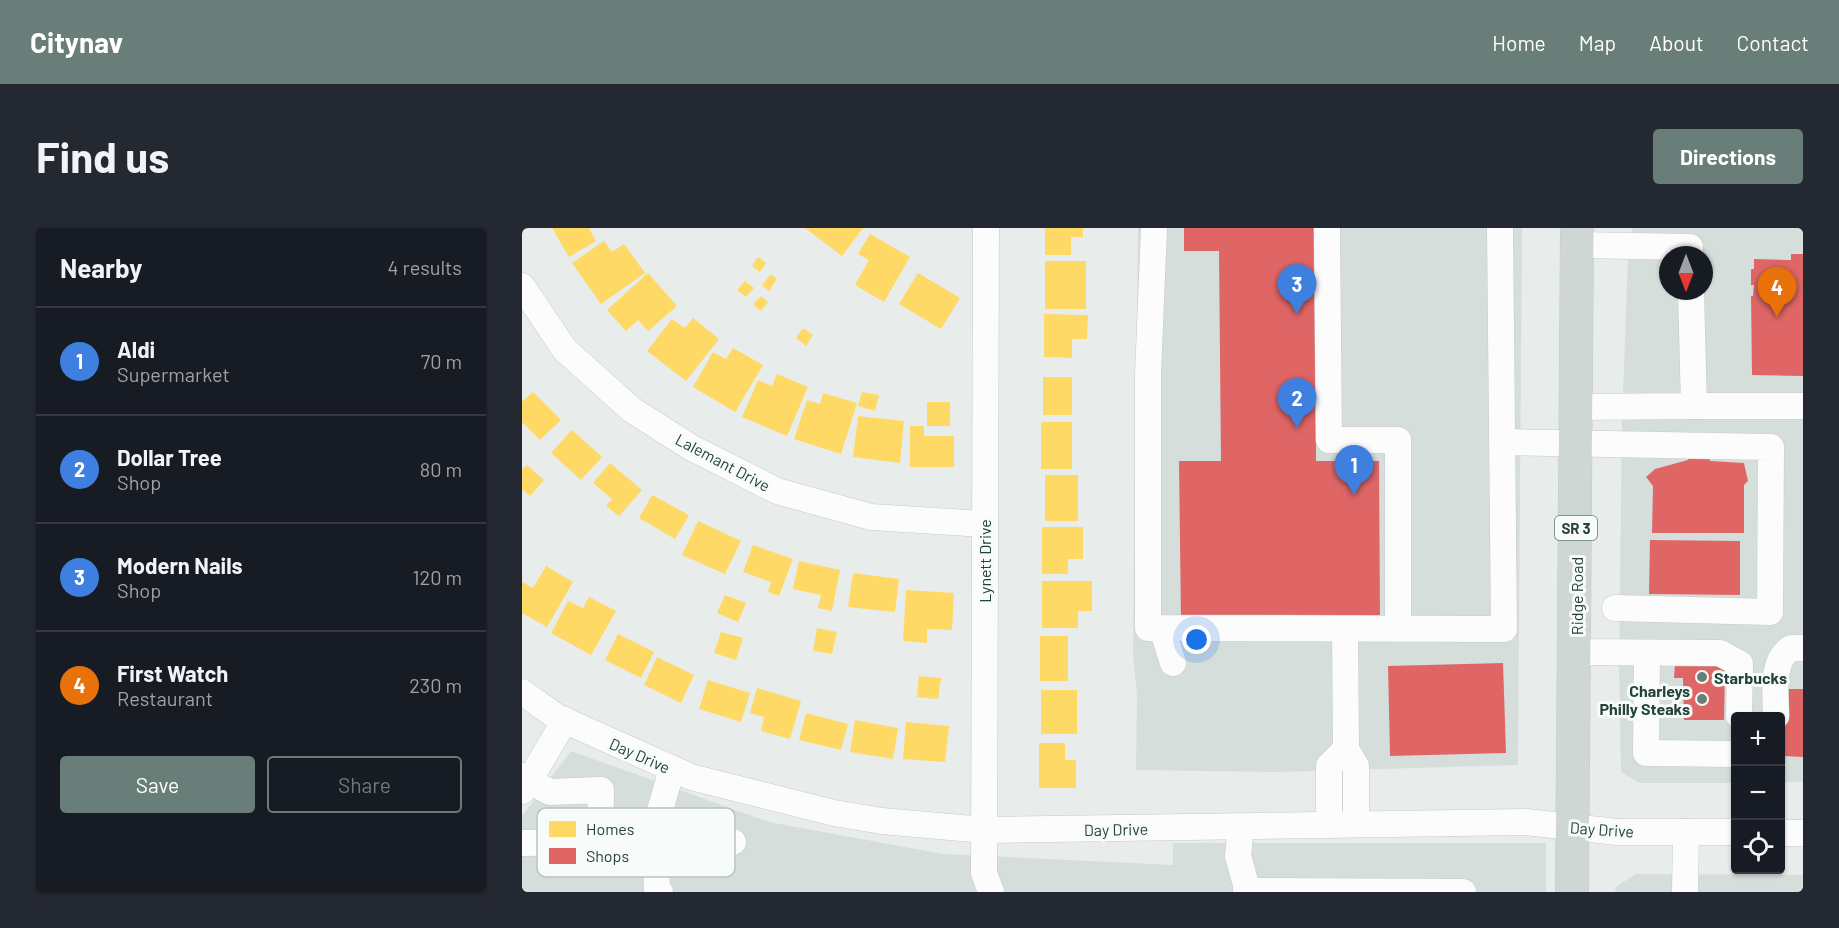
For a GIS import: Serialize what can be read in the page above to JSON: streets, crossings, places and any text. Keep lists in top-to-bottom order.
{
  "streets": {
    "main road": ["SR 3", "Ridge Road"],
    "street": ["Lalemant Drive", "Lynett Drive", "Day Drive"]
  },
  "crossings": [
    ["Lalemant Drive", "Lynett Drive"],
    ["Lynett Drive", "Day Drive"],
    ["Ridge Road", "Day Drive"]
  ],
  "places": ["Starbucks", "Charleys Philly Steaks"],
  "legend": ["Homes", "Shops"],
  "north": "bottom",
  "page": {
    "header": "Citynav",
    "nav": [
      "Home",
      "Map",
      "About",
      "Contact"
    ],
    "buttons": [
      "Directions",
      ["Save", "Share"]
    ],
    "title": "Find us",
    "heading": ["Nearby", "4 results"],
    "pins": [
      "3",
      "4",
      "2",
      "1"
    ],
    "list": [
      {
        "mark": "1",
        "name": "Aldi",
        "note": "Supermarket",
        "value": "70 m"
      },
      {
        "mark": "2",
        "name": "Dollar Tree",
        "note": "Shop",
        "value": "80 m"
      },
      {
        "mark": "3",
        "name": "Modern Nails",
        "note": "Shop",
        "value": "120 m"
      },
      {
        "mark": "4",
        "name": "First Watch",
        "note": "Restaurant",
        "value": "230 m"
      }
    ],
    "map_buttons": ["+", "−"]
  }
}
